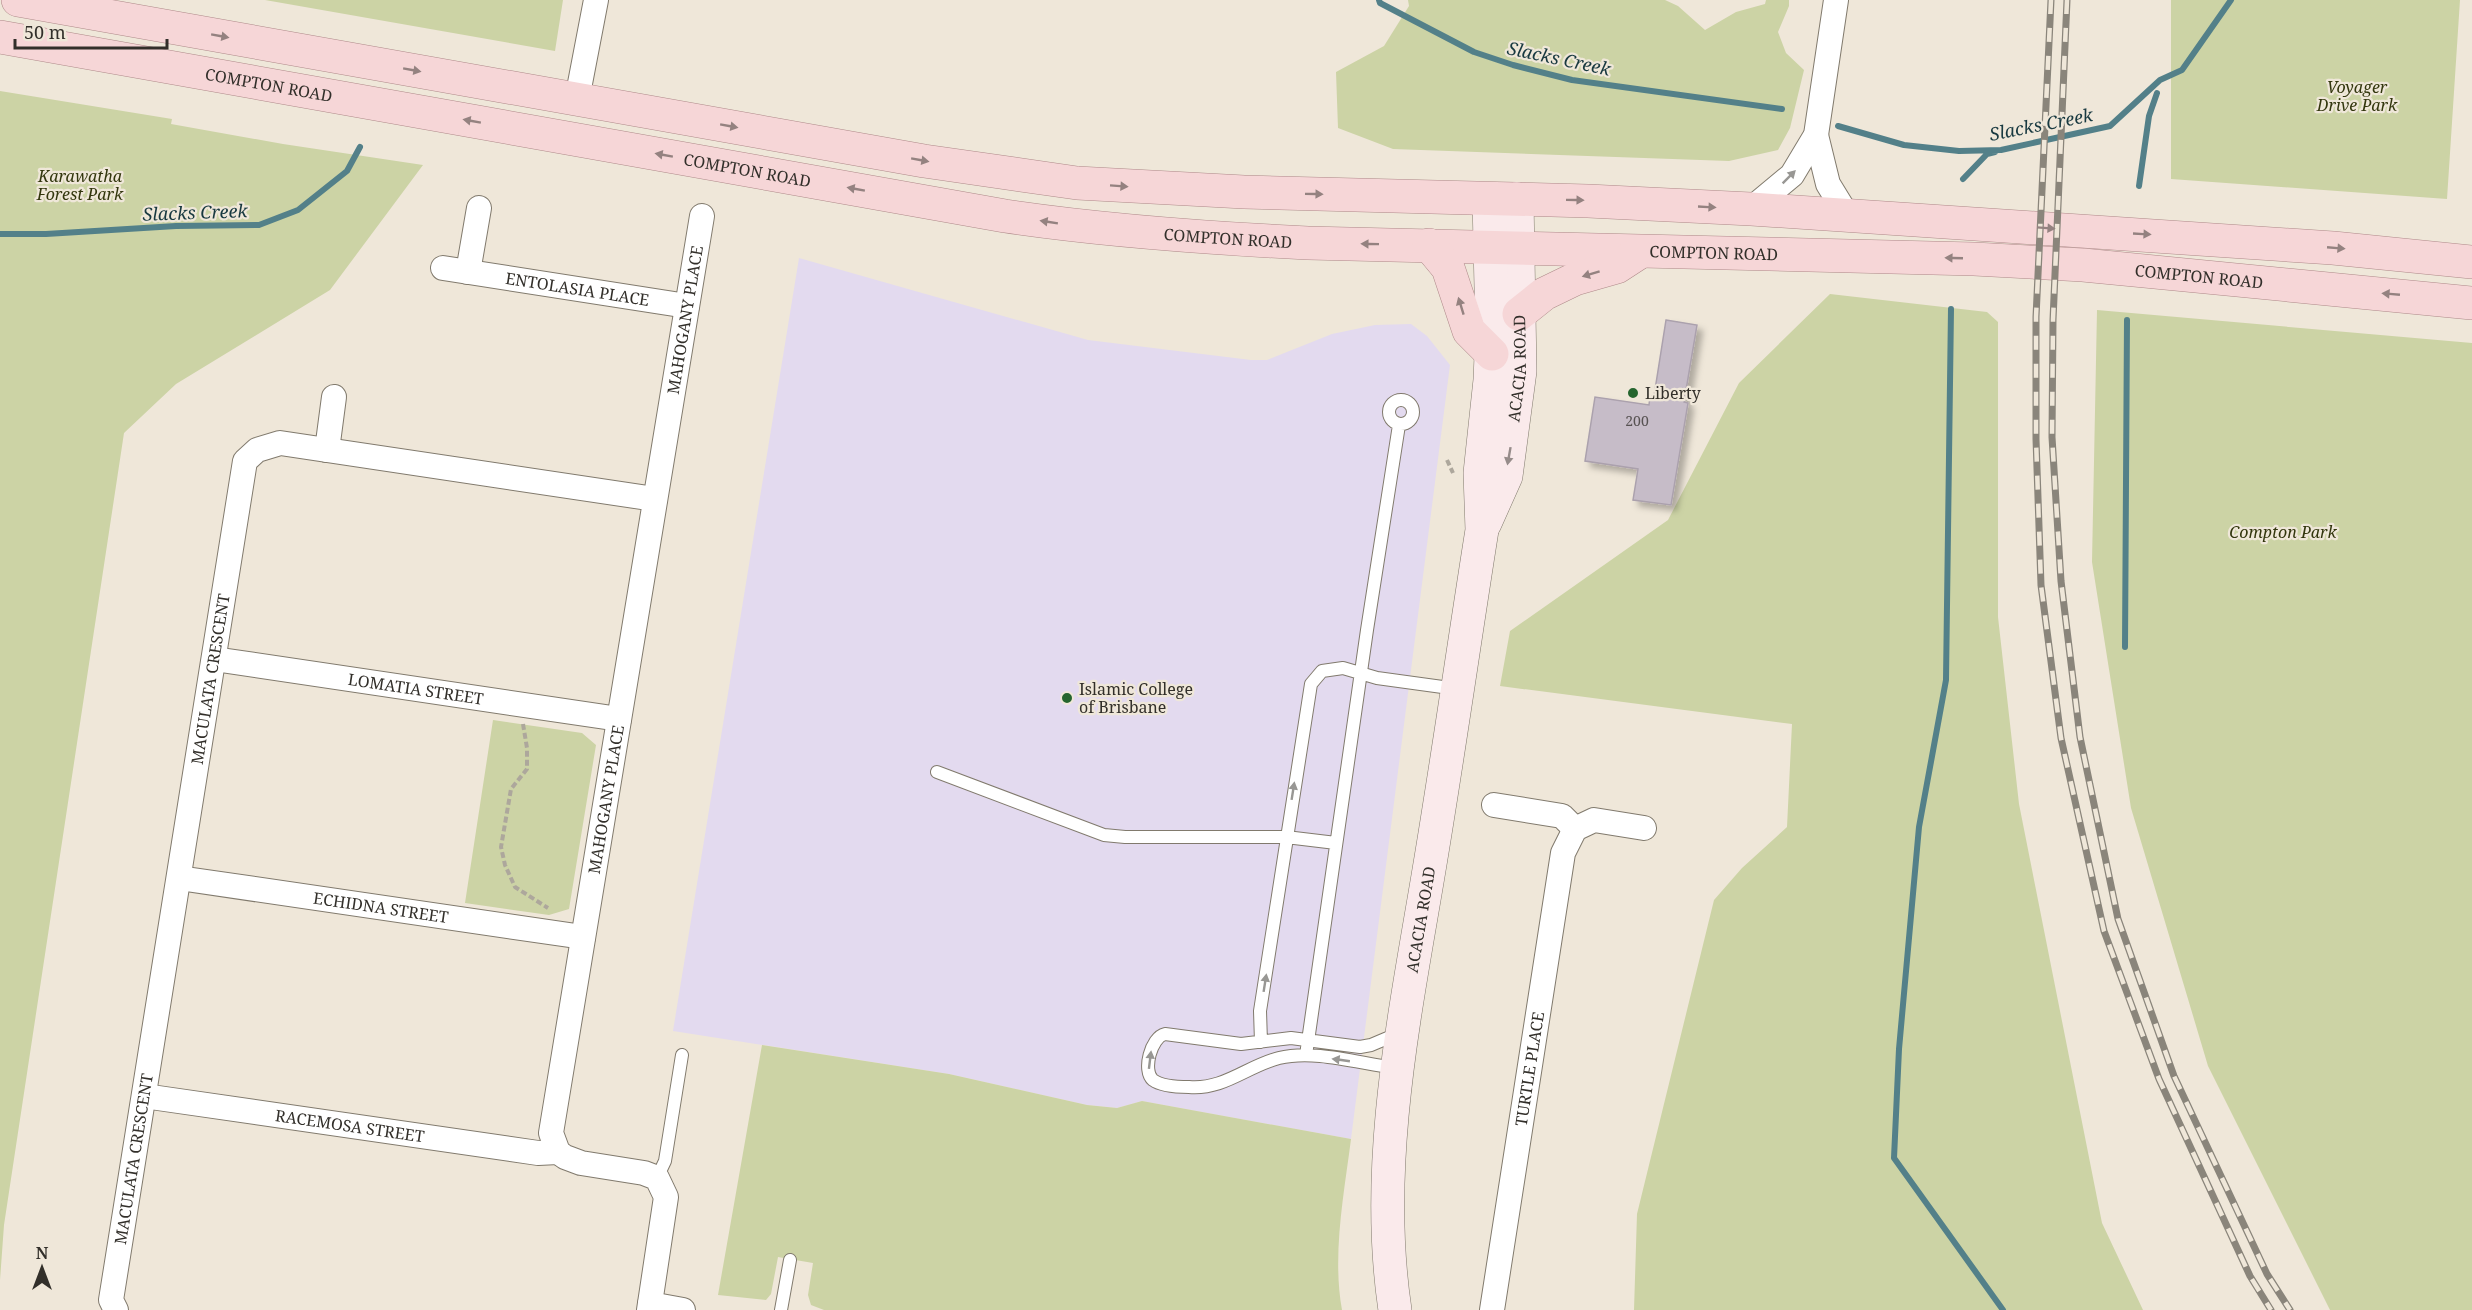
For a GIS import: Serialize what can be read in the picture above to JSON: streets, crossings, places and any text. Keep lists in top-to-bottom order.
{
  "streets": {
    "main road": ["COMPTON ROAD"],
    "street": [
      "ENTOLASIA PLACE",
      "MAHOGANY PLACE",
      "ACACIA ROAD",
      "MACULATA CRESCENT",
      "LOMATIA STREET",
      "ECHIDNA STREET",
      "TURTLE PLACE",
      "RACEMOSA STREET"
    ]
  },
  "crossings": [
    ["COMPTON ROAD", "ACACIA ROAD"],
    ["ENTOLASIA PLACE", "MAHOGANY PLACE"],
    ["MAHOGANY PLACE", "MACULATA CRESCENT"],
    ["MAHOGANY PLACE", "LOMATIA STREET"],
    ["MAHOGANY PLACE", "ECHIDNA STREET"],
    ["MAHOGANY PLACE", "RACEMOSA STREET"],
    ["MACULATA CRESCENT", "LOMATIA STREET"],
    ["MACULATA CRESCENT", "ECHIDNA STREET"],
    ["MACULATA CRESCENT", "RACEMOSA STREET"]
  ],
  "water": ["Slacks Creek"],
  "parks": ["Voyager Drive Park", "Karawatha Forest Park", "Compton Park"],
  "places": ["Liberty", "Islamic College of Brisbane"],
  "house_numbers": ["200"],
  "scale_bar": "50 m",
  "north": "top"
}
